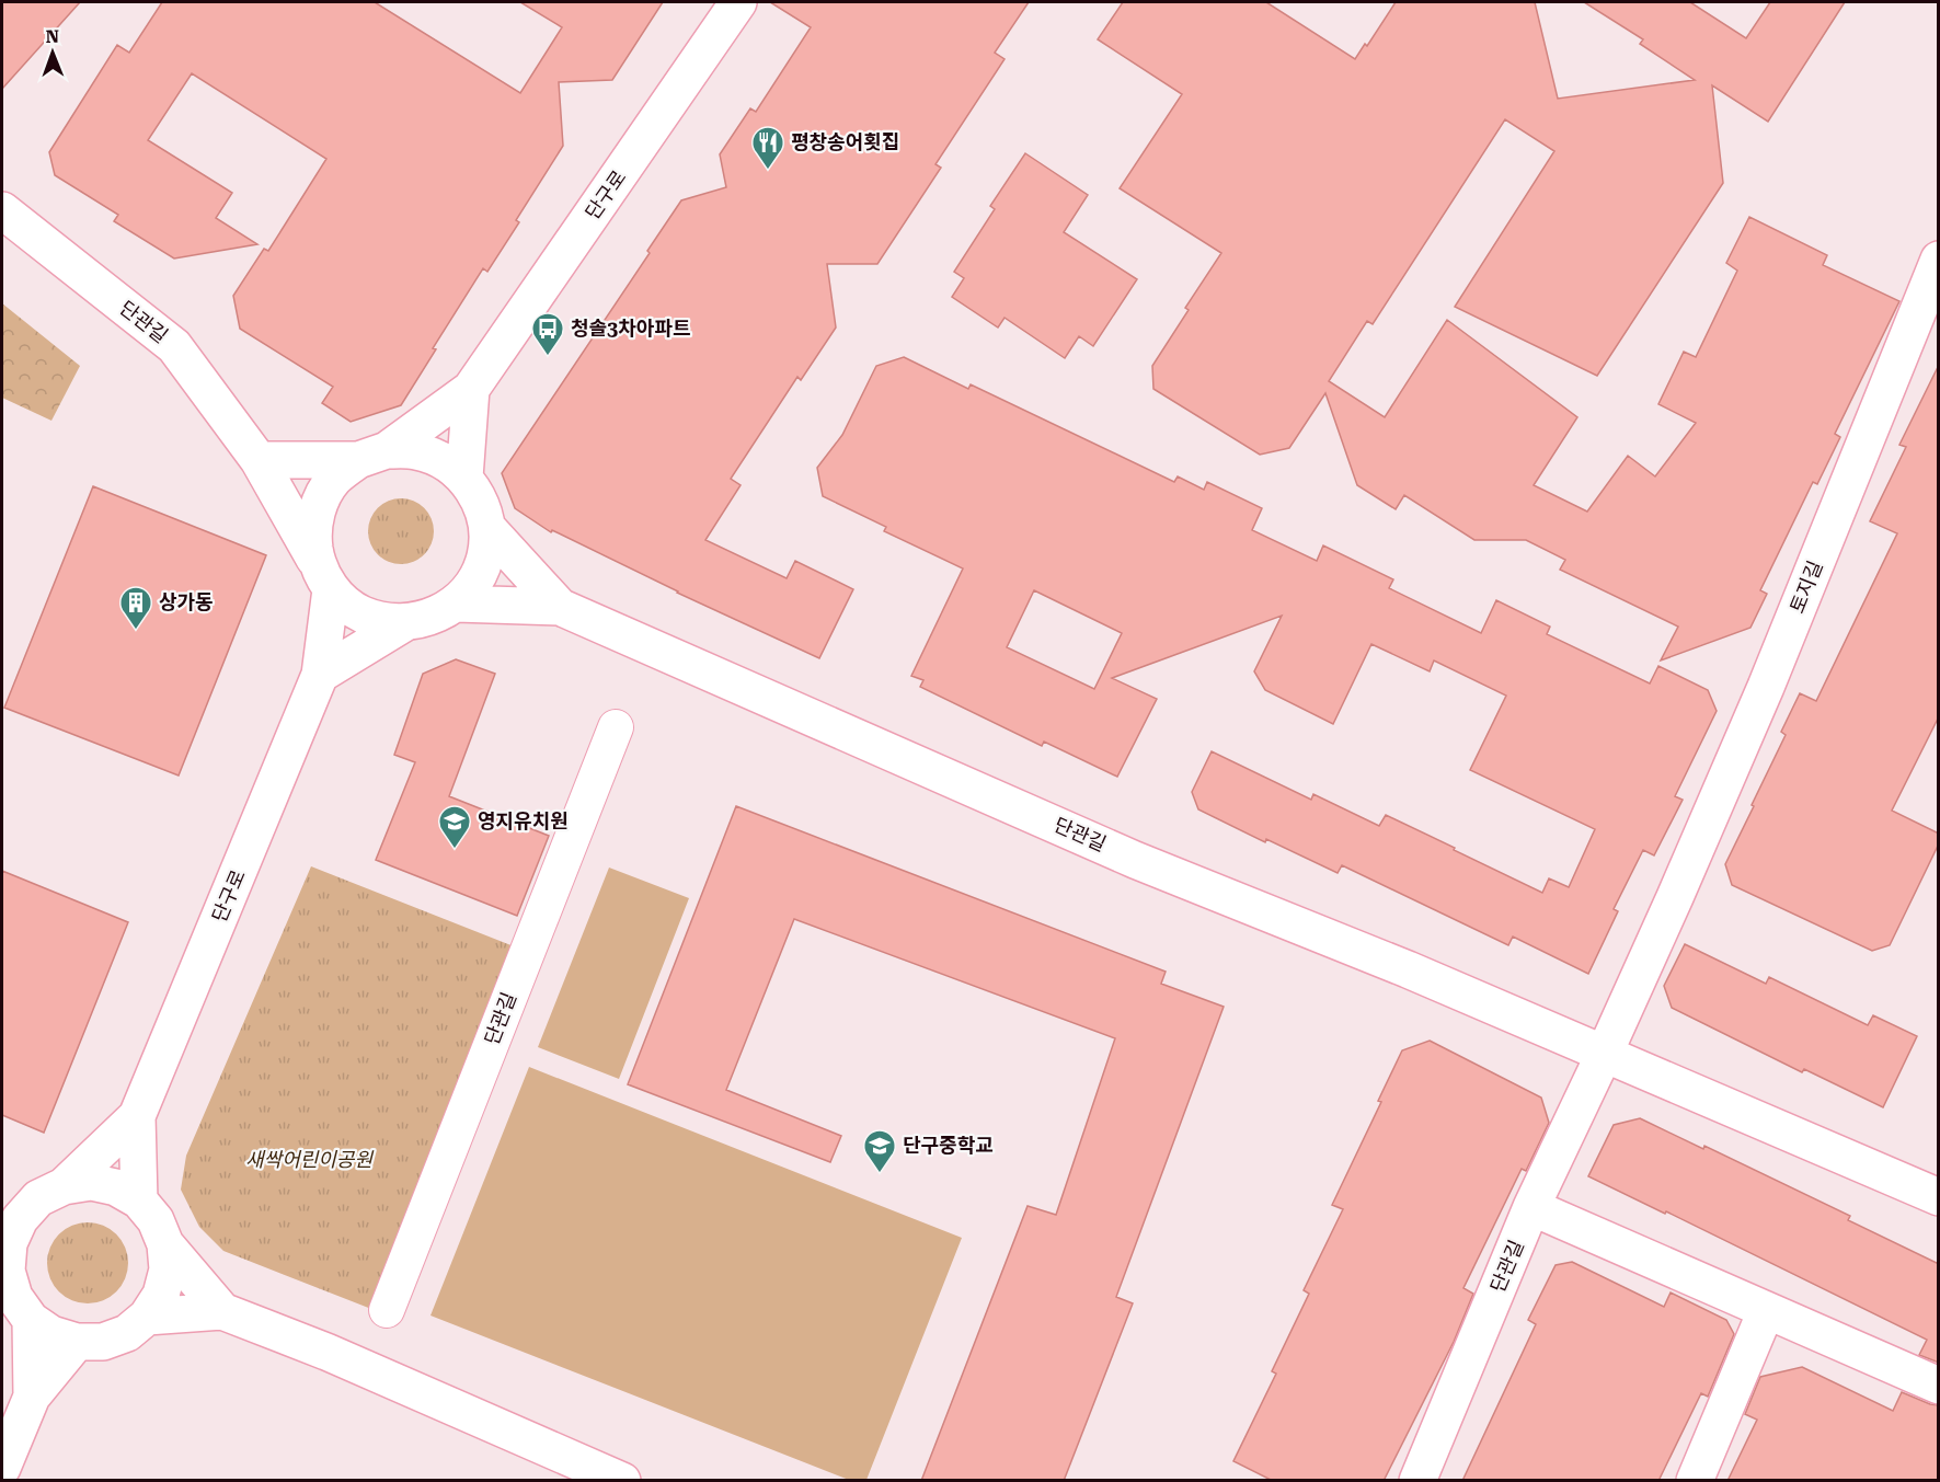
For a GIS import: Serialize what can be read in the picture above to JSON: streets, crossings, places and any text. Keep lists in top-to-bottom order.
{
  "streets": {
    "street": ["단구로", "단관길", "토지길"]
  },
  "crossings": [
    ["단구로", "단관길"],
    ["단관길", "토지길"]
  ],
  "parks": ["새싹어린이공원"],
  "places": {
    "restaurant": ["평창송어횟집"],
    "bus stop": ["청솔3차아파트"],
    "building": ["상가동"],
    "school or university": ["영지유치원", "단구중학교"]
  },
  "north": "top"
}
